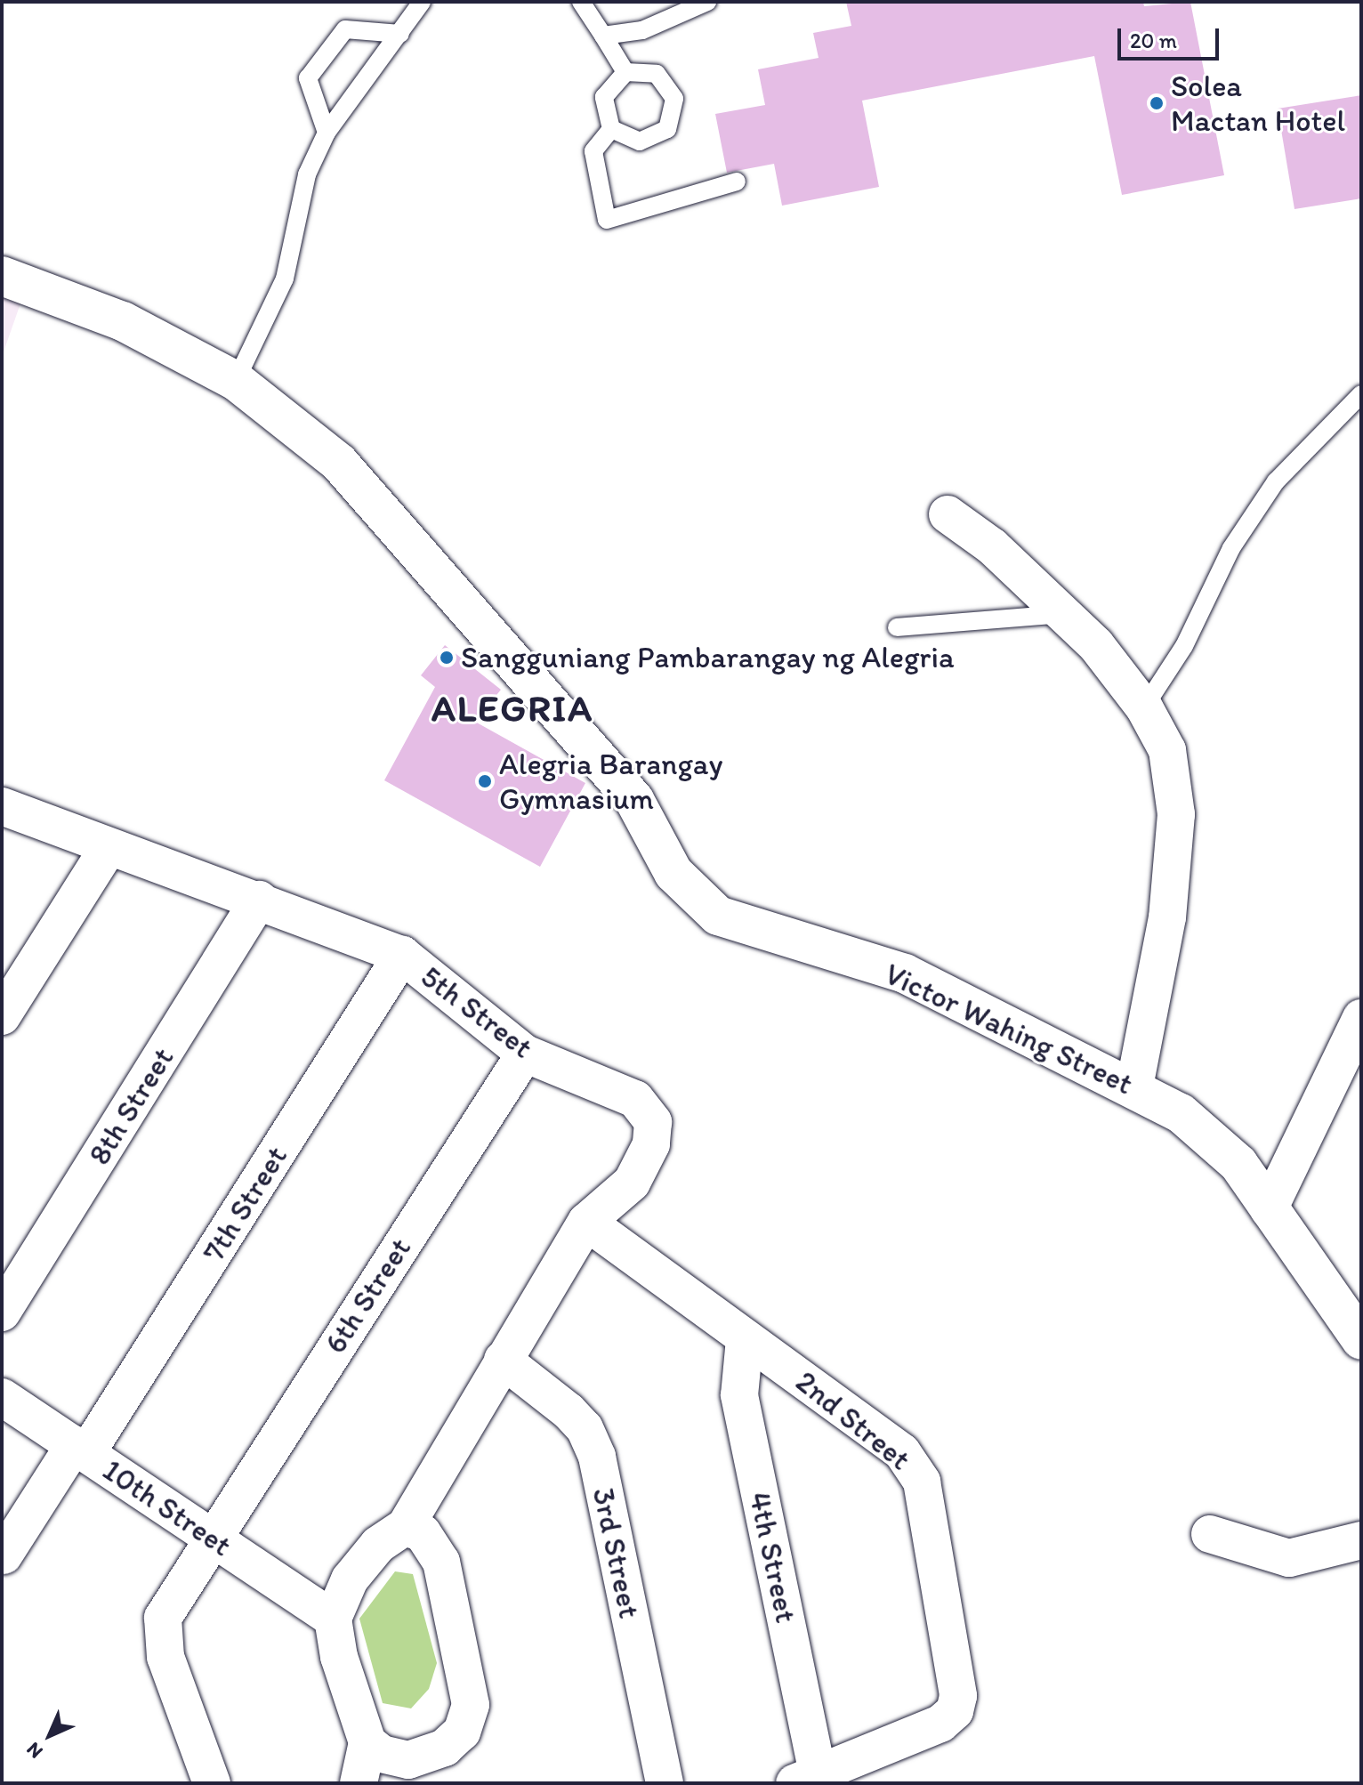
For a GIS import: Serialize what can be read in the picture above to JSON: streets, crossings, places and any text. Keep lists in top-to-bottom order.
{
  "streets": {
    "street": [
      "5th Street",
      "Victor Wahing Street",
      "8th Street",
      "7th Street",
      "6th Street",
      "2nd Street",
      "10th Street",
      "3rd Street",
      "4th Street"
    ]
  },
  "crossings": [
    ["5th Street", "8th Street"],
    ["5th Street", "7th Street"],
    ["5th Street", "6th Street"],
    ["5th Street", "2nd Street"],
    ["5th Street", "3rd Street"],
    ["7th Street", "10th Street"],
    ["6th Street", "10th Street"],
    ["2nd Street", "4th Street"]
  ],
  "districts": ["ALEGRIA"],
  "places": ["Solea Mactan Hotel", "Sangguniang Pambarangay ng Alegria", "Alegria Barangay Gymnasium"],
  "scale_bar": "20 m",
  "north": "bottom left"
}
